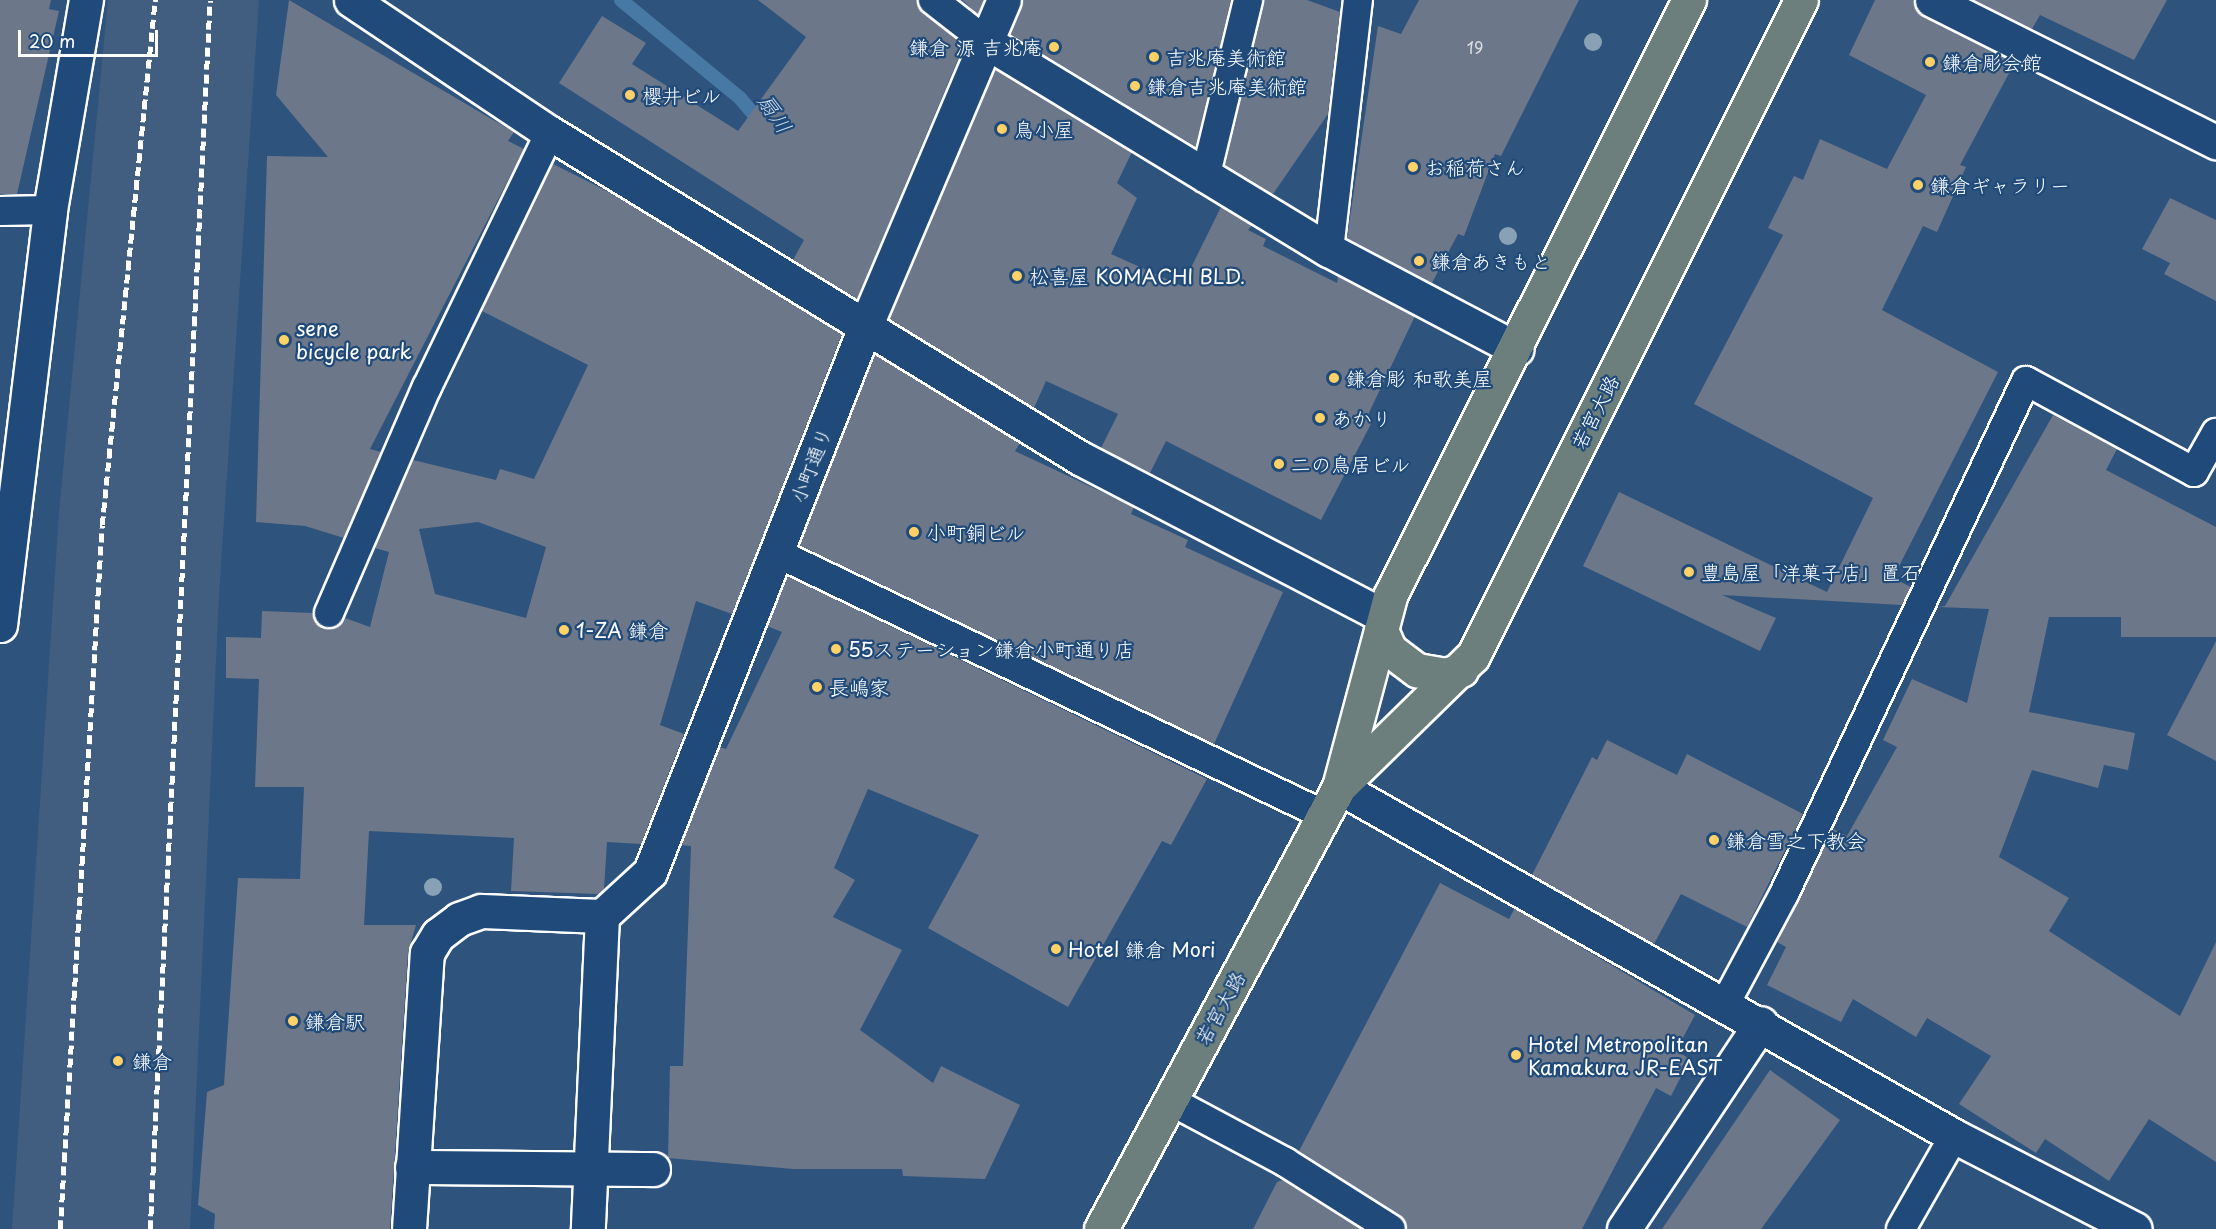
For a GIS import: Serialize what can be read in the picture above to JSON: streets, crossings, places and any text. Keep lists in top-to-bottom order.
{
  "streets": {
    "main road": ["若宮大路"],
    "street": ["小町通り"]
  },
  "water": ["扇川"],
  "places": [
    "鎌倉 源 吉兆庵",
    "吉兆庵美術館",
    "鎌倉彫会館",
    "鎌倉吉兆庵美術館",
    "櫻井ビル",
    "鳥小屋",
    "お稲荷さん",
    "鎌倉ギャラリー",
    "鎌倉あきもと",
    "松喜屋 KOMACHI BLD.",
    "sene bicycle park",
    "鎌倉彫 和歌美屋",
    "あかり",
    "二の鳥居ビル",
    "小町銅ビル",
    "豊島屋「洋菓子店」置石",
    "1-ZA 鎌倉",
    "55ステーション鎌倉小町通り店",
    "長嶋家",
    "鎌倉雪之下教会",
    "Hotel 鎌倉 Mori",
    "鎌倉駅",
    "Hotel Metropolitan Kamakura JR-EAST",
    "鎌倉"
  ],
  "house_numbers": ["19"],
  "scale_bar": "20 m"
}
